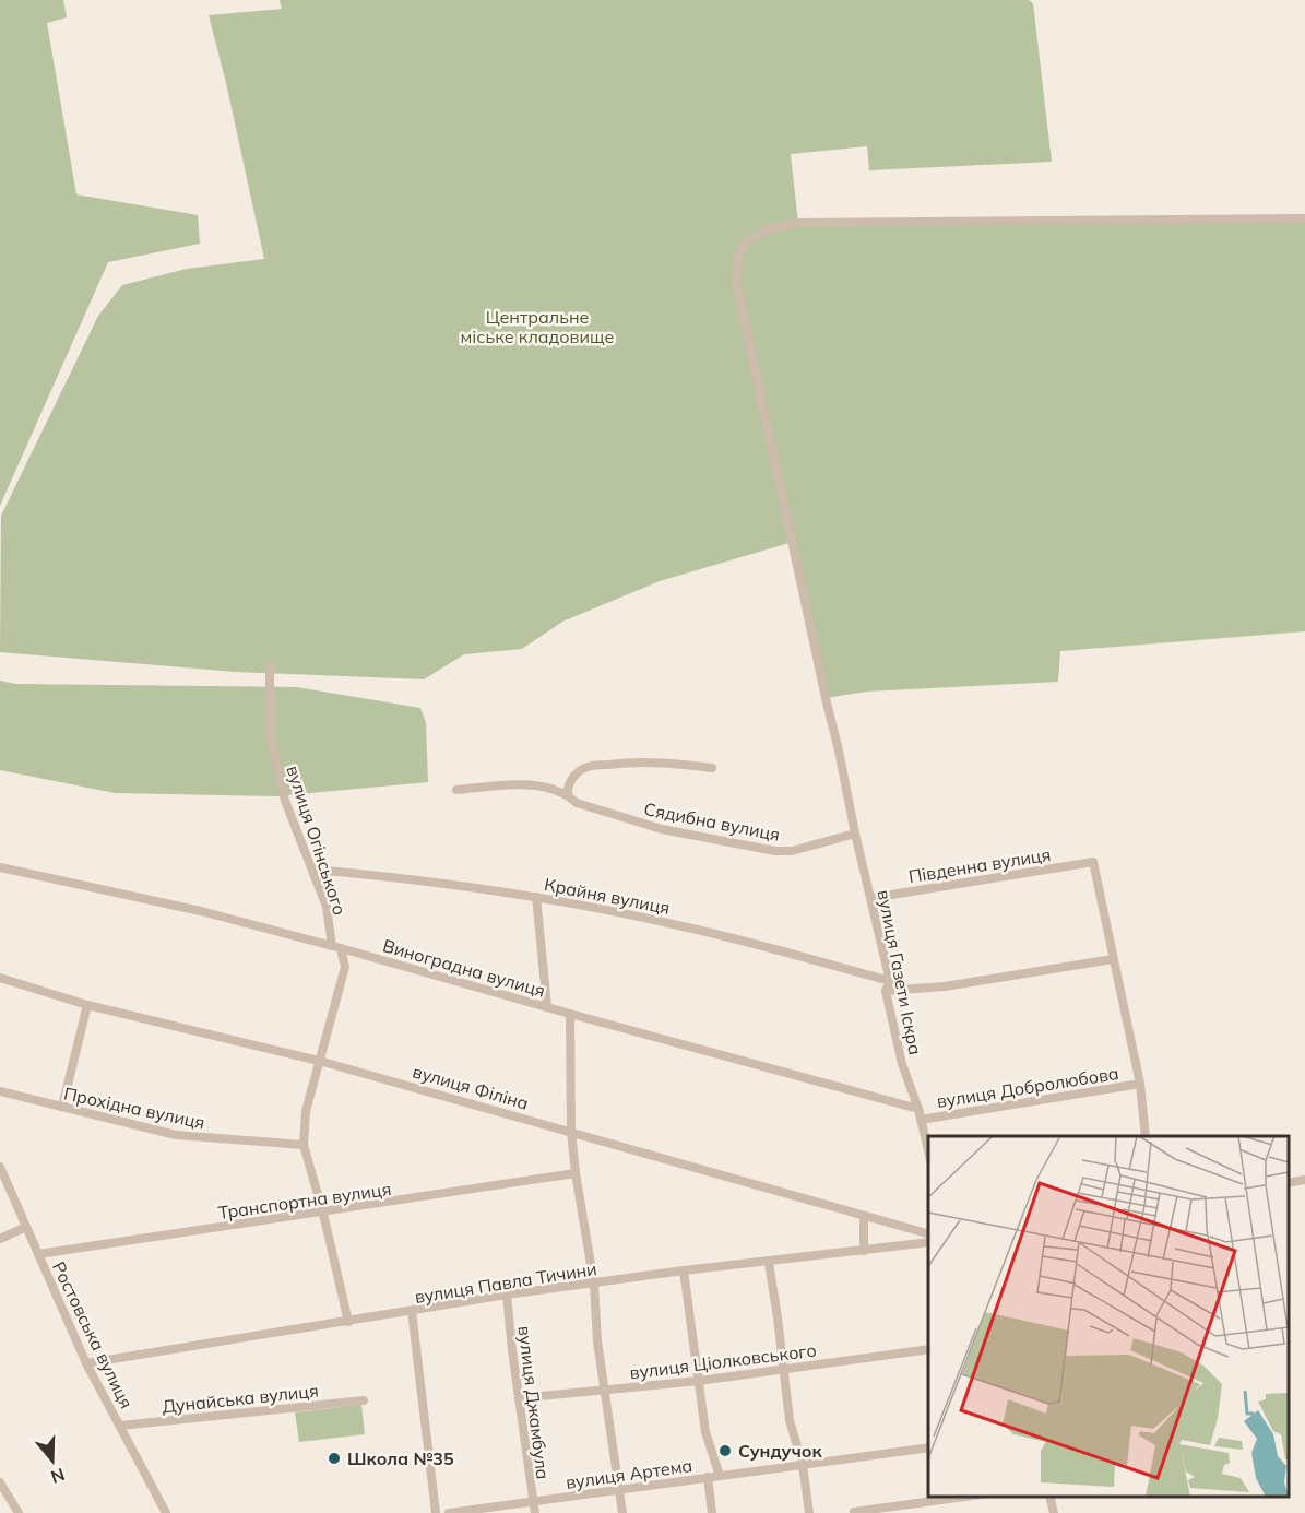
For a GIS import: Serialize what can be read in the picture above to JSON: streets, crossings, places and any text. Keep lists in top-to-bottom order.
{
  "streets": {
    "street": [
      "Сядибна вулиця",
      "вулиця Огінського",
      "Південна вулиця",
      "Крайня вулиця",
      "Виноградна вулиця",
      "вулиця Газети Іскра",
      "вулиця Філіна",
      "вулиця Добролюбова",
      "Прохідна вулиця",
      "Транспортна вулиця",
      "вулиця Павла Тичини",
      "Ростовська вулиця",
      "вулиця Ціолковського",
      "Дунайська вулиця",
      "вулиця Джамбула",
      "вулиця Артема"
    ]
  },
  "crossings": [
    ["Сядибна вулиця", "вулиця Газети Іскра"],
    ["вулиця Огінського", "Крайня вулиця"],
    ["вулиця Огінського", "Виноградна вулиця"],
    ["вулиця Огінського", "вулиця Філіна"],
    ["вулиця Огінського", "Прохідна вулиця"],
    ["вулиця Огінського", "Транспортна вулиця"],
    ["вулиця Огінського", "вулиця Павла Тичини"],
    ["Південна вулиця", "вулиця Газети Іскра"],
    ["Крайня вулиця", "вулиця Газети Іскра"],
    ["Виноградна вулиця", "вулиця Газети Іскра"],
    ["вулиця Газети Іскра", "вулиця Добролюбова"],
    ["Транспортна вулиця", "Ростовська вулиця"],
    ["вулиця Павла Тичини", "Ростовська вулиця"],
    ["вулиця Павла Тичини", "вулиця Джамбула"],
    ["Ростовська вулиця", "Дунайська вулиця"],
    ["вулиця Ціолковського", "вулиця Джамбула"],
    ["вулиця Джамбула", "вулиця Артема"]
  ],
  "parks": ["Центральне міське кладовище"],
  "places": ["Сундучок", "Школа №35"],
  "north": "bottom"
}
